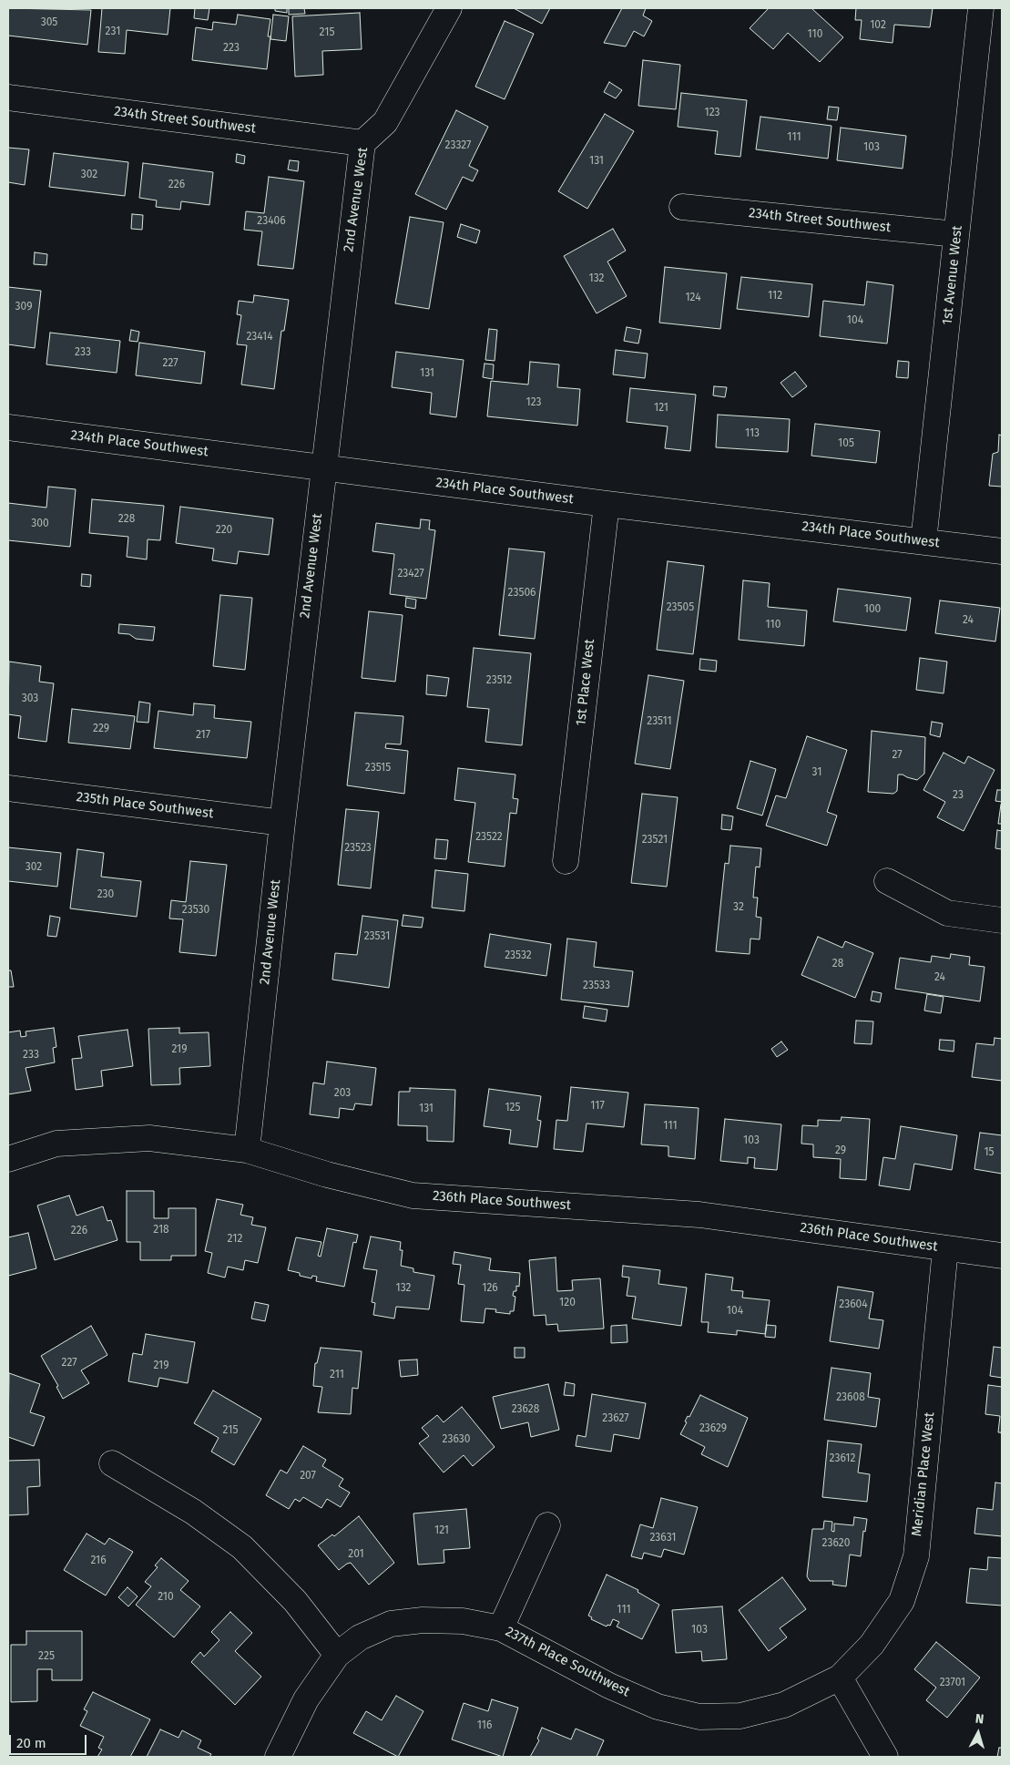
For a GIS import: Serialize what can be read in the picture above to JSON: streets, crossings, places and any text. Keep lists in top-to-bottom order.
{
  "streets": {
    "street": [
      "234th Street Southwest",
      "2nd Avenue West",
      "1st Avenue West",
      "234th Place Southwest",
      "1st Place West",
      "235th Place Southwest",
      "236th Place Southwest",
      "Meridian Place West",
      "237th Place Southwest"
    ]
  },
  "crossings": [
    ["234th Street Southwest", "2nd Avenue West"],
    ["234th Street Southwest", "1st Avenue West"],
    ["2nd Avenue West", "234th Place Southwest"],
    ["2nd Avenue West", "235th Place Southwest"],
    ["2nd Avenue West", "236th Place Southwest"],
    ["1st Avenue West", "234th Place Southwest"],
    ["234th Place Southwest", "1st Place West"],
    ["236th Place Southwest", "Meridian Place West"],
    ["Meridian Place West", "237th Place Southwest"]
  ],
  "house_numbers": [
    "305",
    "102",
    "231",
    "215",
    "110",
    "223",
    "123",
    "111",
    "23327",
    "103",
    "131",
    "302",
    "226",
    "23406",
    "132",
    "112",
    "124",
    "309",
    "104",
    "23414",
    "233",
    "227",
    "131",
    "123",
    "121",
    "113",
    "105",
    "228",
    "300",
    "220",
    "23427",
    "23506",
    "23505",
    "100",
    "24",
    "110",
    "23512",
    "303",
    "23511",
    "229",
    "217",
    "27",
    "23515",
    "31",
    "23",
    "23522",
    "23521",
    "23523",
    "302",
    "230",
    "32",
    "23530",
    "23531",
    "23532",
    "28",
    "24",
    "23533",
    "219",
    "233",
    "203",
    "117",
    "125",
    "131",
    "111",
    "103",
    "29",
    "15",
    "218",
    "226",
    "212",
    "132",
    "126",
    "120",
    "23604",
    "104",
    "227",
    "219",
    "211",
    "23608",
    "23628",
    "23627",
    "23629",
    "215",
    "23630",
    "23612",
    "207",
    "121",
    "23631",
    "23620",
    "201",
    "216",
    "210",
    "111",
    "103",
    "225",
    "23701",
    "116"
  ],
  "scale_bar": "20 m",
  "north": "top"
}
